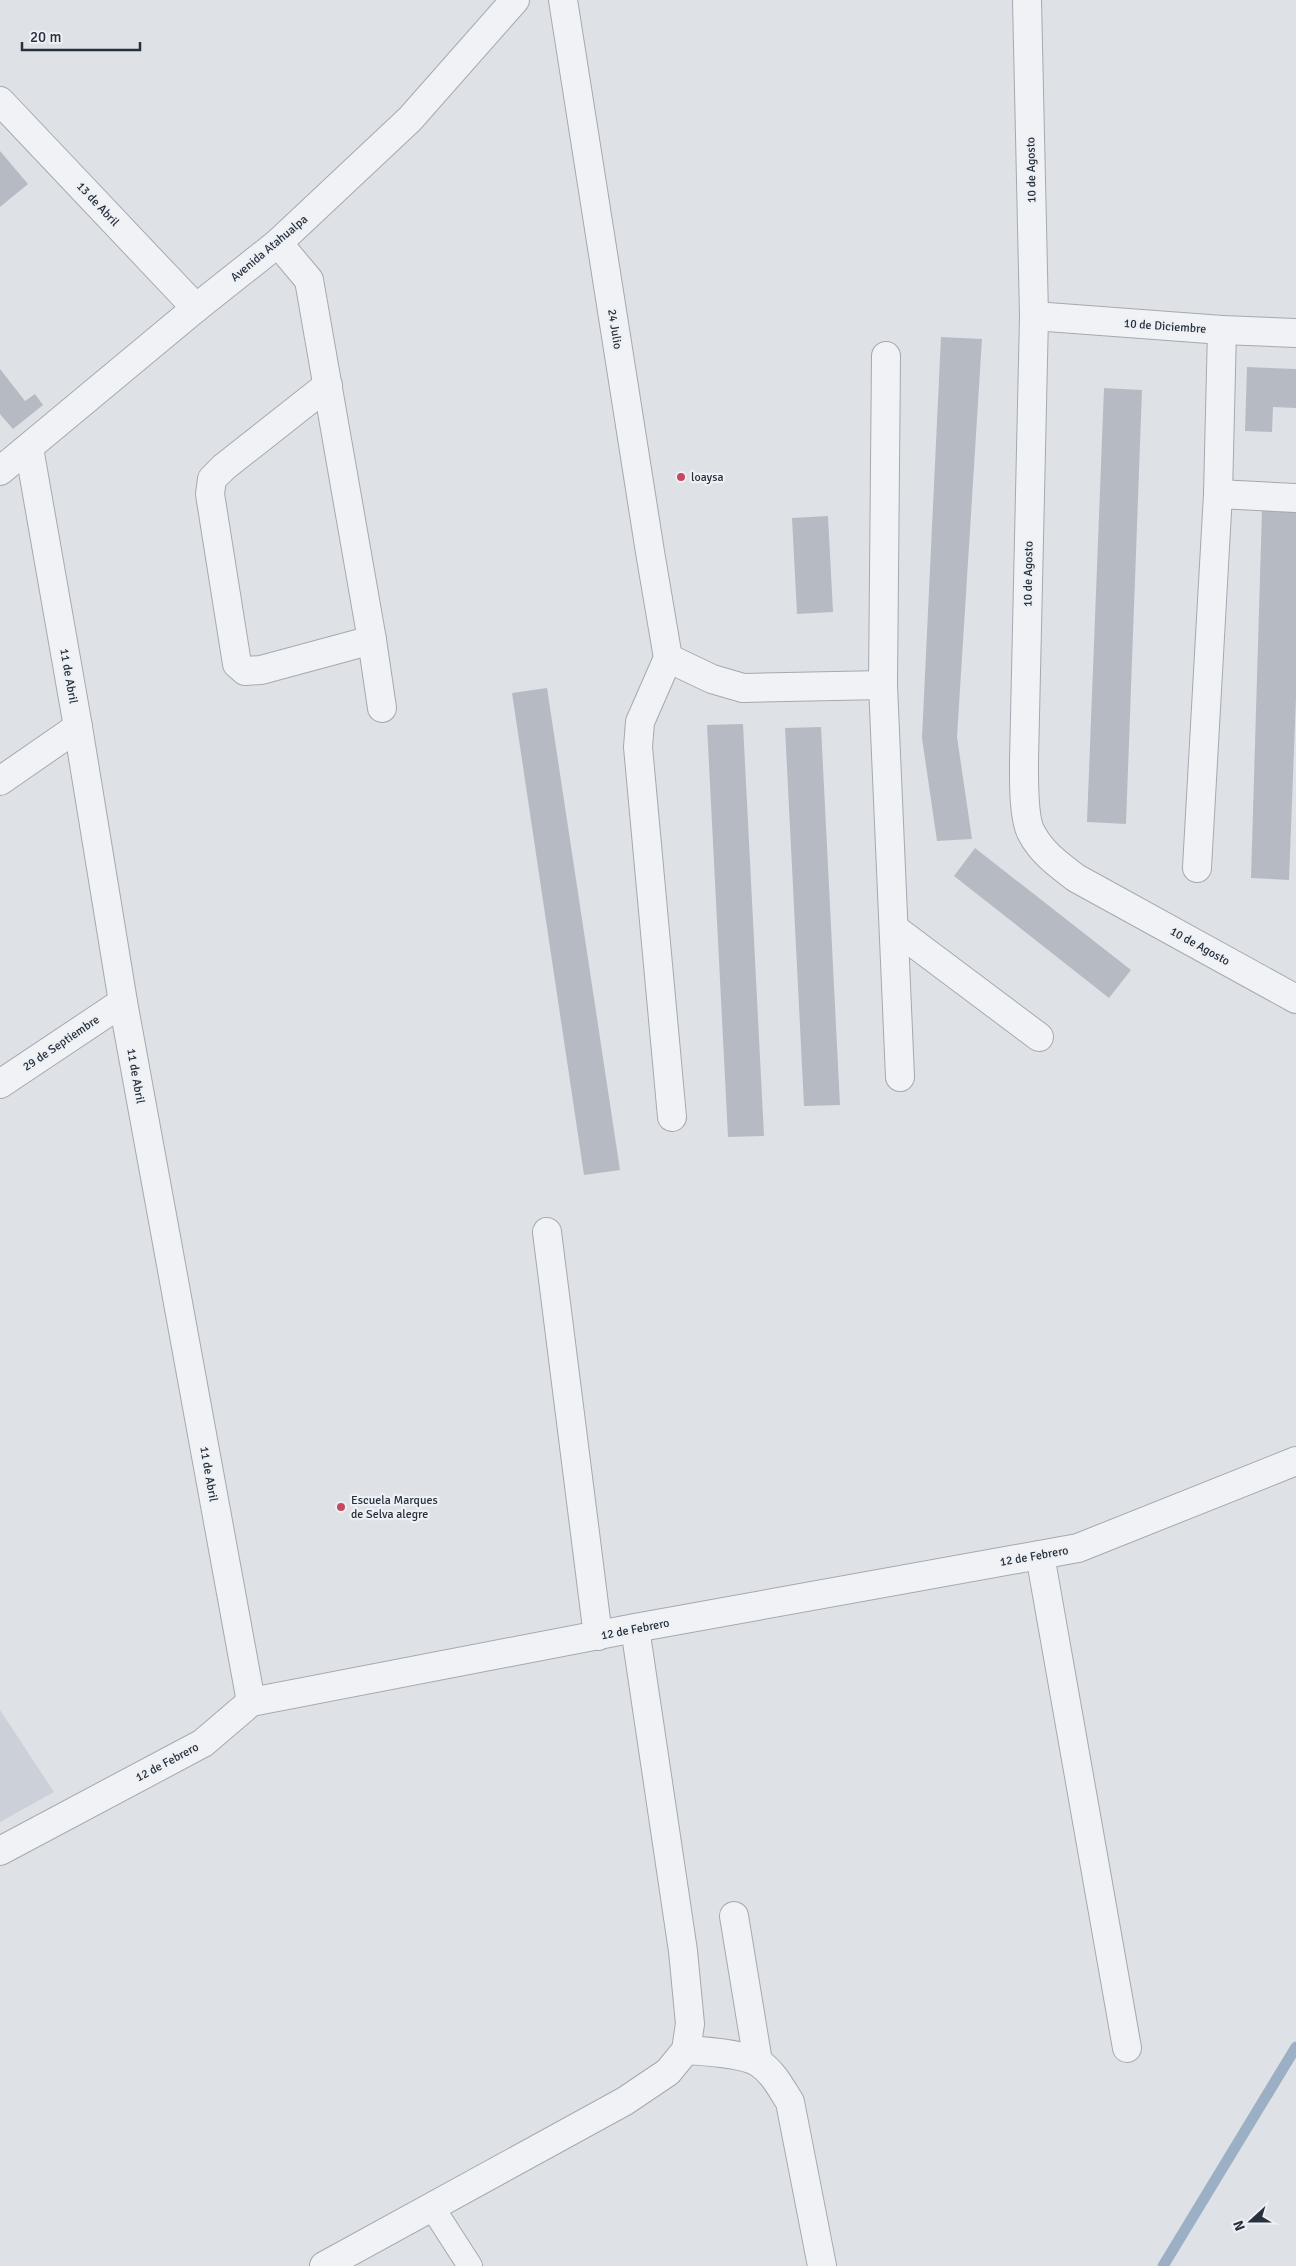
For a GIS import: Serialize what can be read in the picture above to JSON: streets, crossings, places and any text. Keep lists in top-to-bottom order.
{
  "streets": {
    "street": [
      "10 de Agosto",
      "13 de Abril",
      "Avenida Atahualpa",
      "10 de Diciembre",
      "24 Julio",
      "11 de Abril",
      "29 de Septiembre",
      "12 de Febrero"
    ]
  },
  "crossings": [
    ["10 de Agosto", "10 de Diciembre"],
    ["13 de Abril", "Avenida Atahualpa"],
    ["Avenida Atahualpa", "11 de Abril"],
    ["11 de Abril", "29 de Septiembre"],
    ["11 de Abril", "12 de Febrero"]
  ],
  "places": ["loaysa", "Escuela Marques de Selva alegre"],
  "scale_bar": "20 m",
  "north": "left"
}
